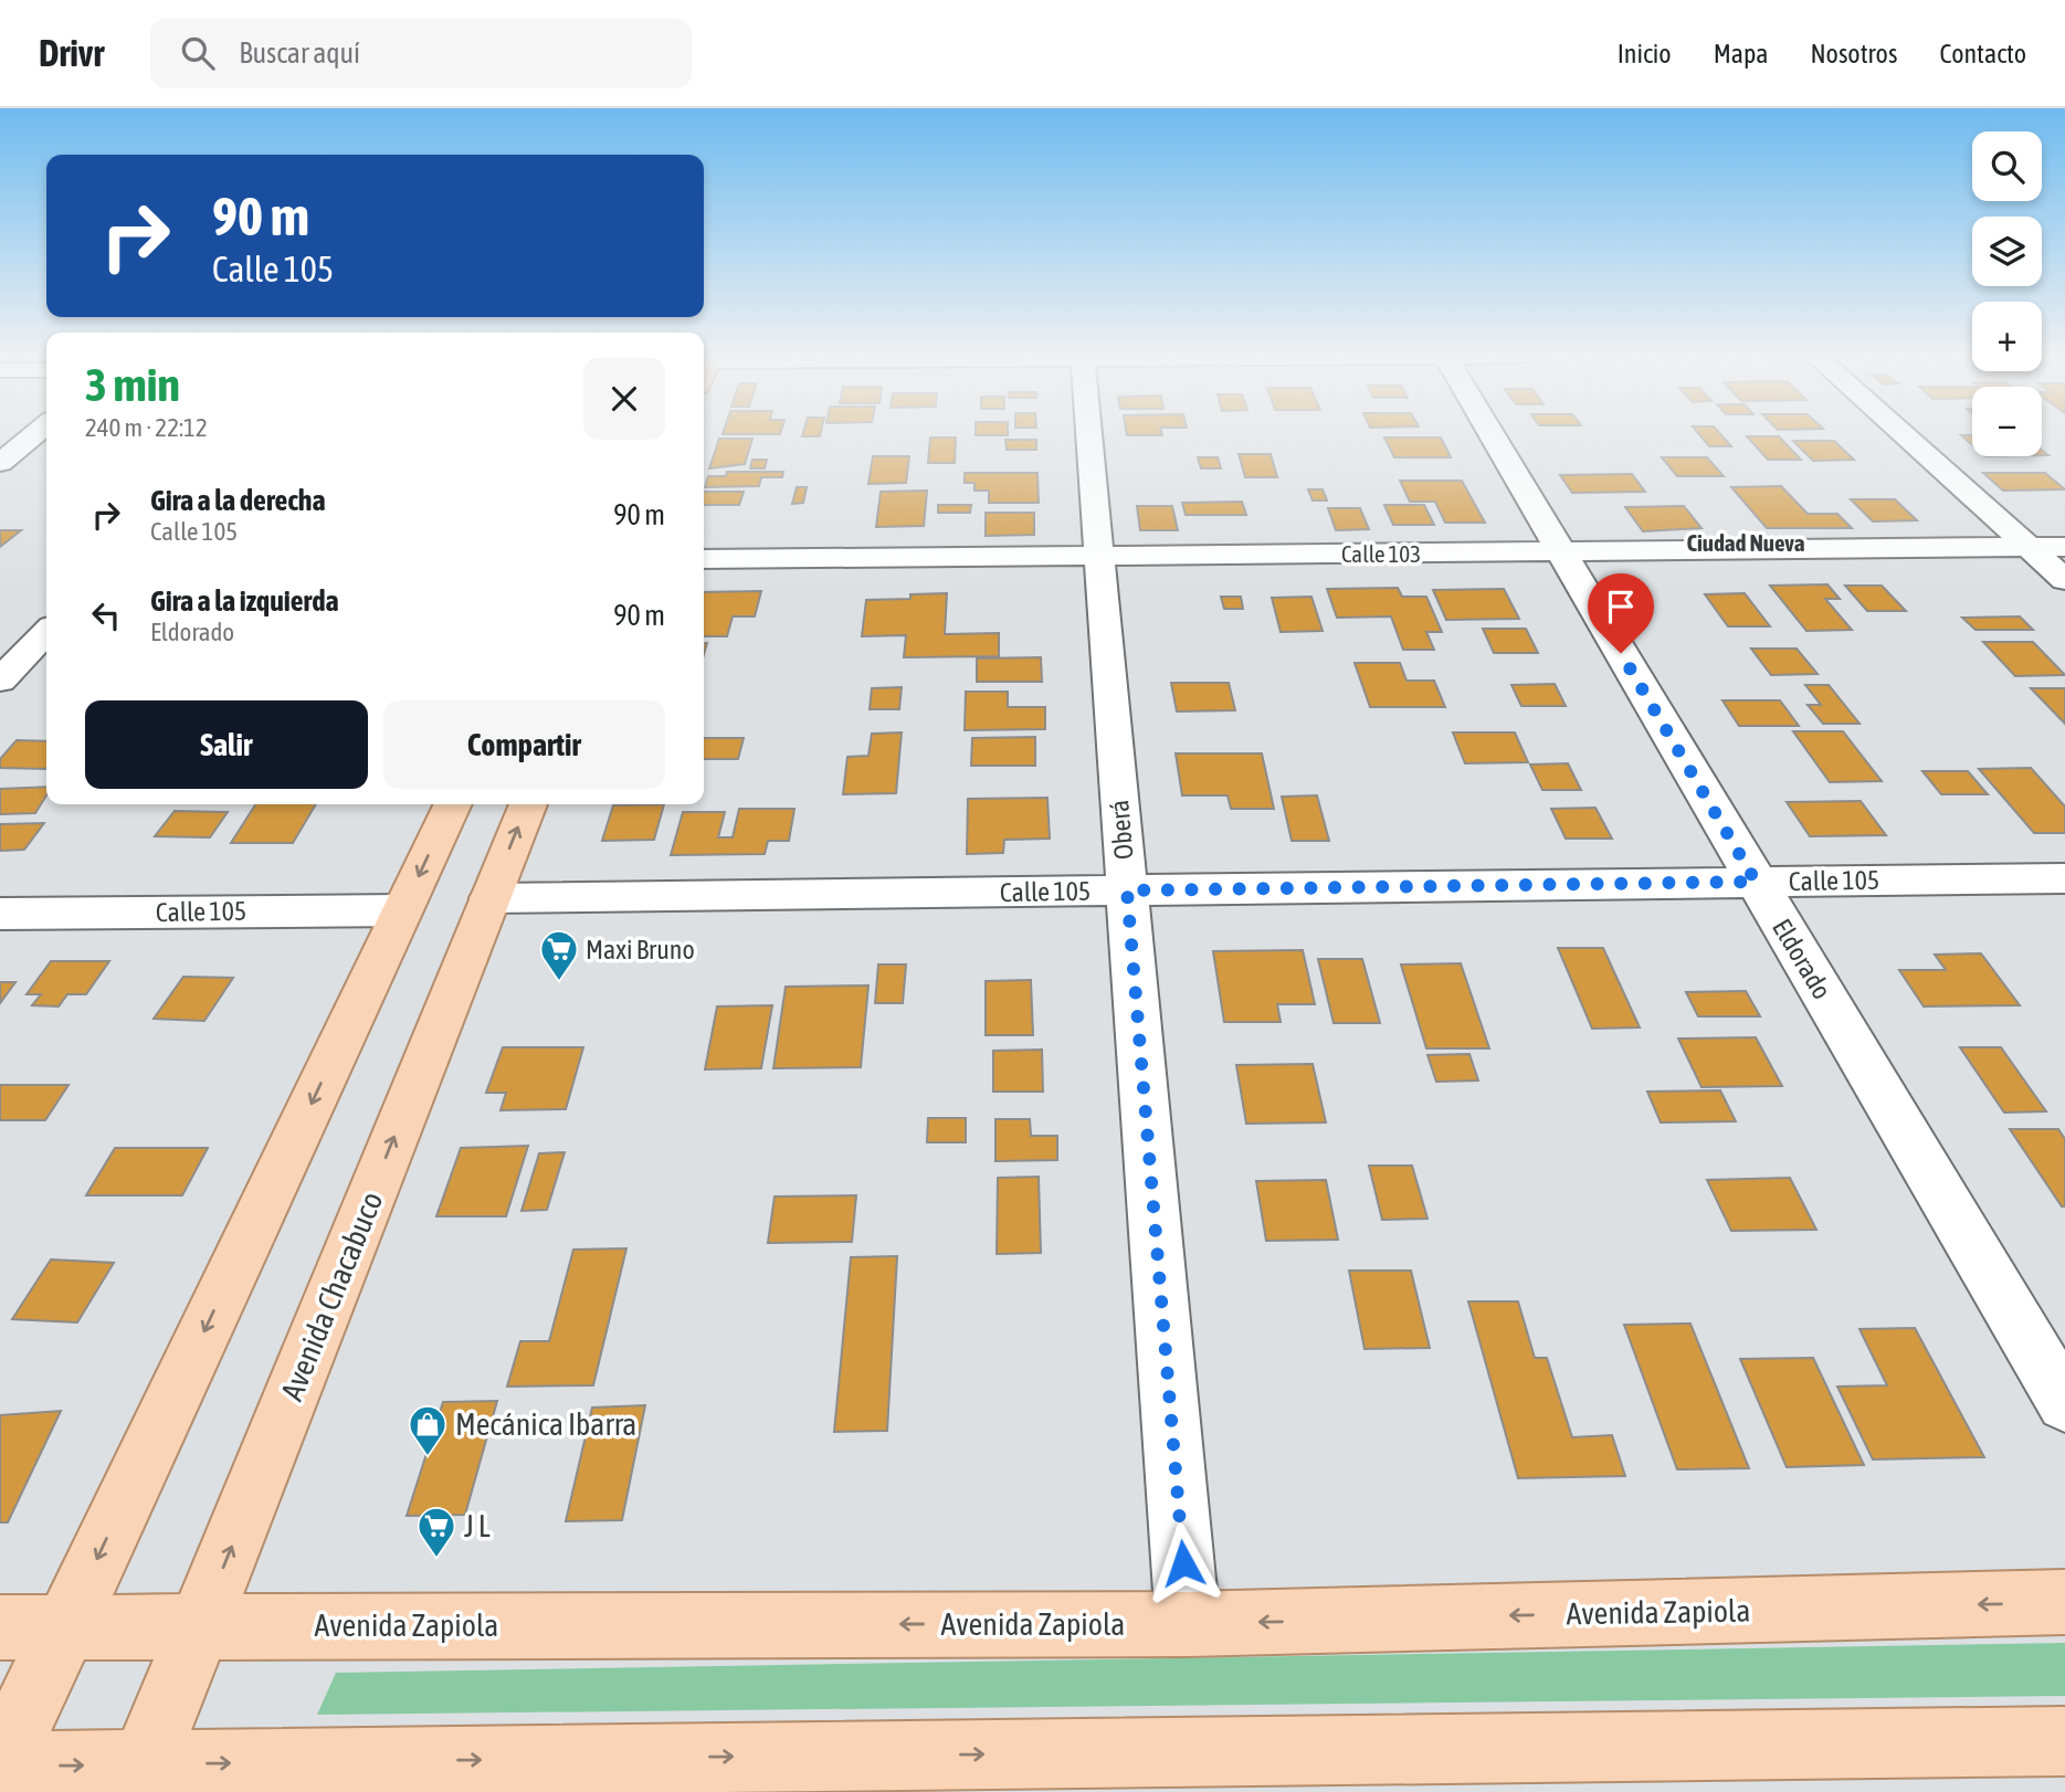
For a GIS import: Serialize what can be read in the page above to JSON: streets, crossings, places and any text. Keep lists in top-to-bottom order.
{
  "streets": {
    "main road": ["Avenida Chacabuco", "Avenida Zapiola"],
    "street": [
      "Calle 103",
      "Oberá",
      "Calle 105",
      "Eldorado"
    ]
  },
  "crossings": [
    ["Calle 103", "Oberá"],
    ["Calle 103", "Eldorado"],
    ["Oberá", "Calle 105"],
    ["Oberá", "Avenida Zapiola"],
    ["Calle 105", "Eldorado"],
    ["Calle 105", "Avenida Chacabuco"],
    ["Avenida Chacabuco", "Avenida Zapiola"]
  ],
  "districts": ["Ciudad Nueva"],
  "places": {
    "supermarket": ["Maxi Bruno", "J L"],
    "shop": ["Mecánica Ibarra"]
  },
  "page": {
    "header": "Drivr",
    "search": "Buscar aquí",
    "nav": [
      "Inicio",
      "Mapa",
      "Nosotros",
      "Contacto"
    ],
    "map_buttons": ["+", "−"],
    "turn": ["90 m", "Calle 105"],
    "heading": ["3 min", "240 m · 22:12"],
    "list": [
      {
        "name": "Gira a la derecha",
        "note": "Calle 105",
        "value": "90 m"
      },
      {
        "name": "Gira a la izquierda",
        "note": "Eldorado",
        "value": "90 m"
      }
    ],
    "buttons": ["Salir", "Compartir"]
  }
}
